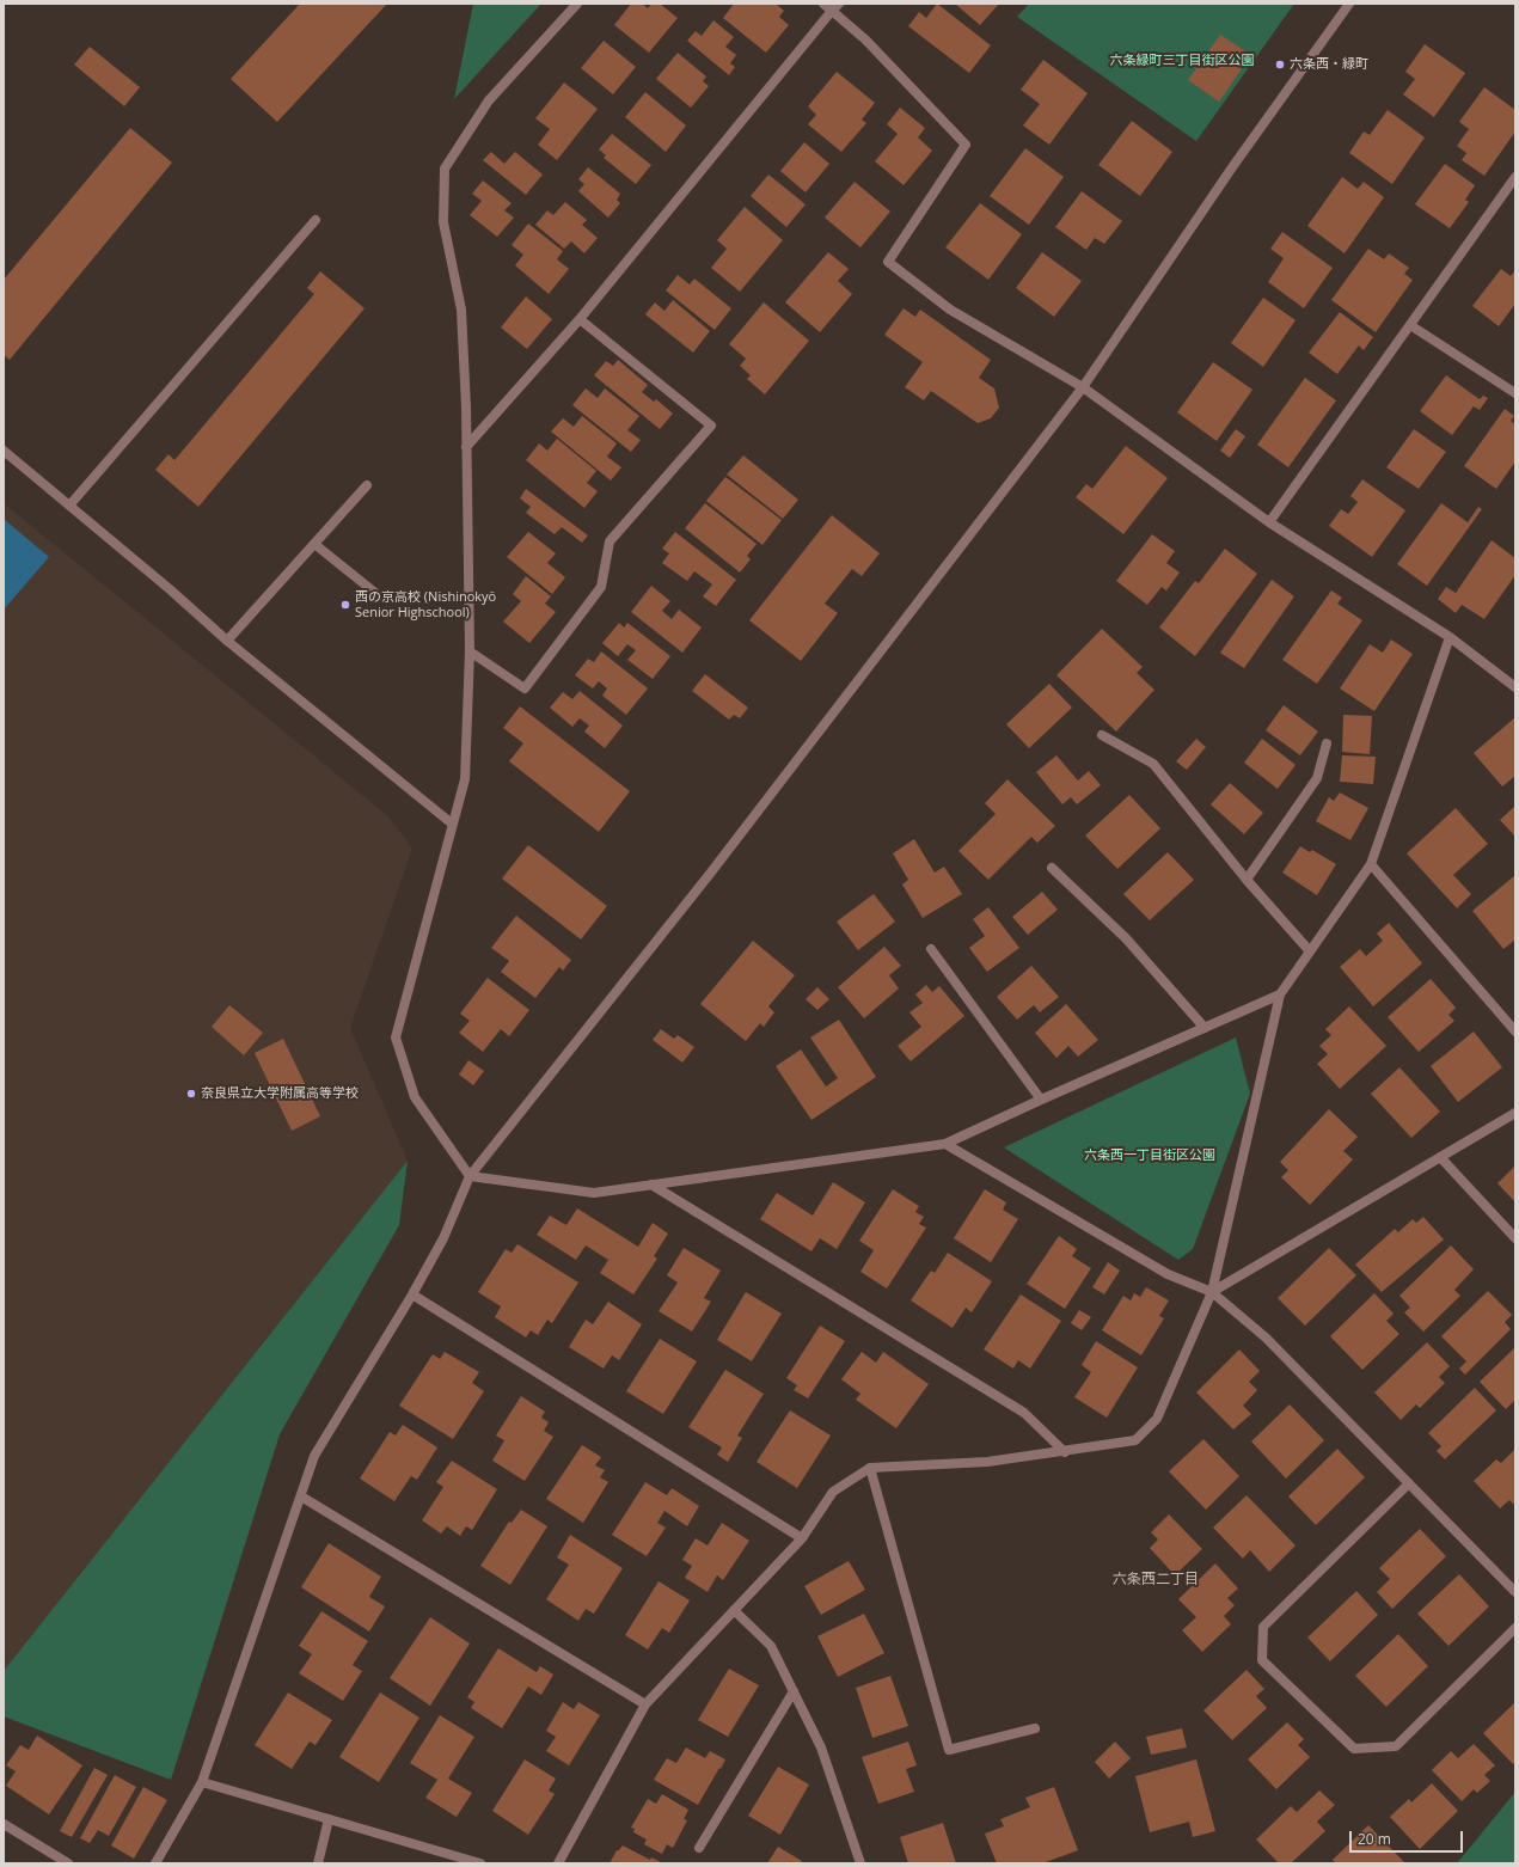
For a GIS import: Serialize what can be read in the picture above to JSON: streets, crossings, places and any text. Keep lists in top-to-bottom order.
{
  "districts": ["六条西二丁目"],
  "parks": ["六条緑町三丁目街区公園", "六条西一丁目街区公園"],
  "places": ["六条西・緑町", "西の京高校 (Nishinokyō Senior Highschool)", "奈良県立大学附属高等学校"],
  "scale_bar": "20 m"
}
